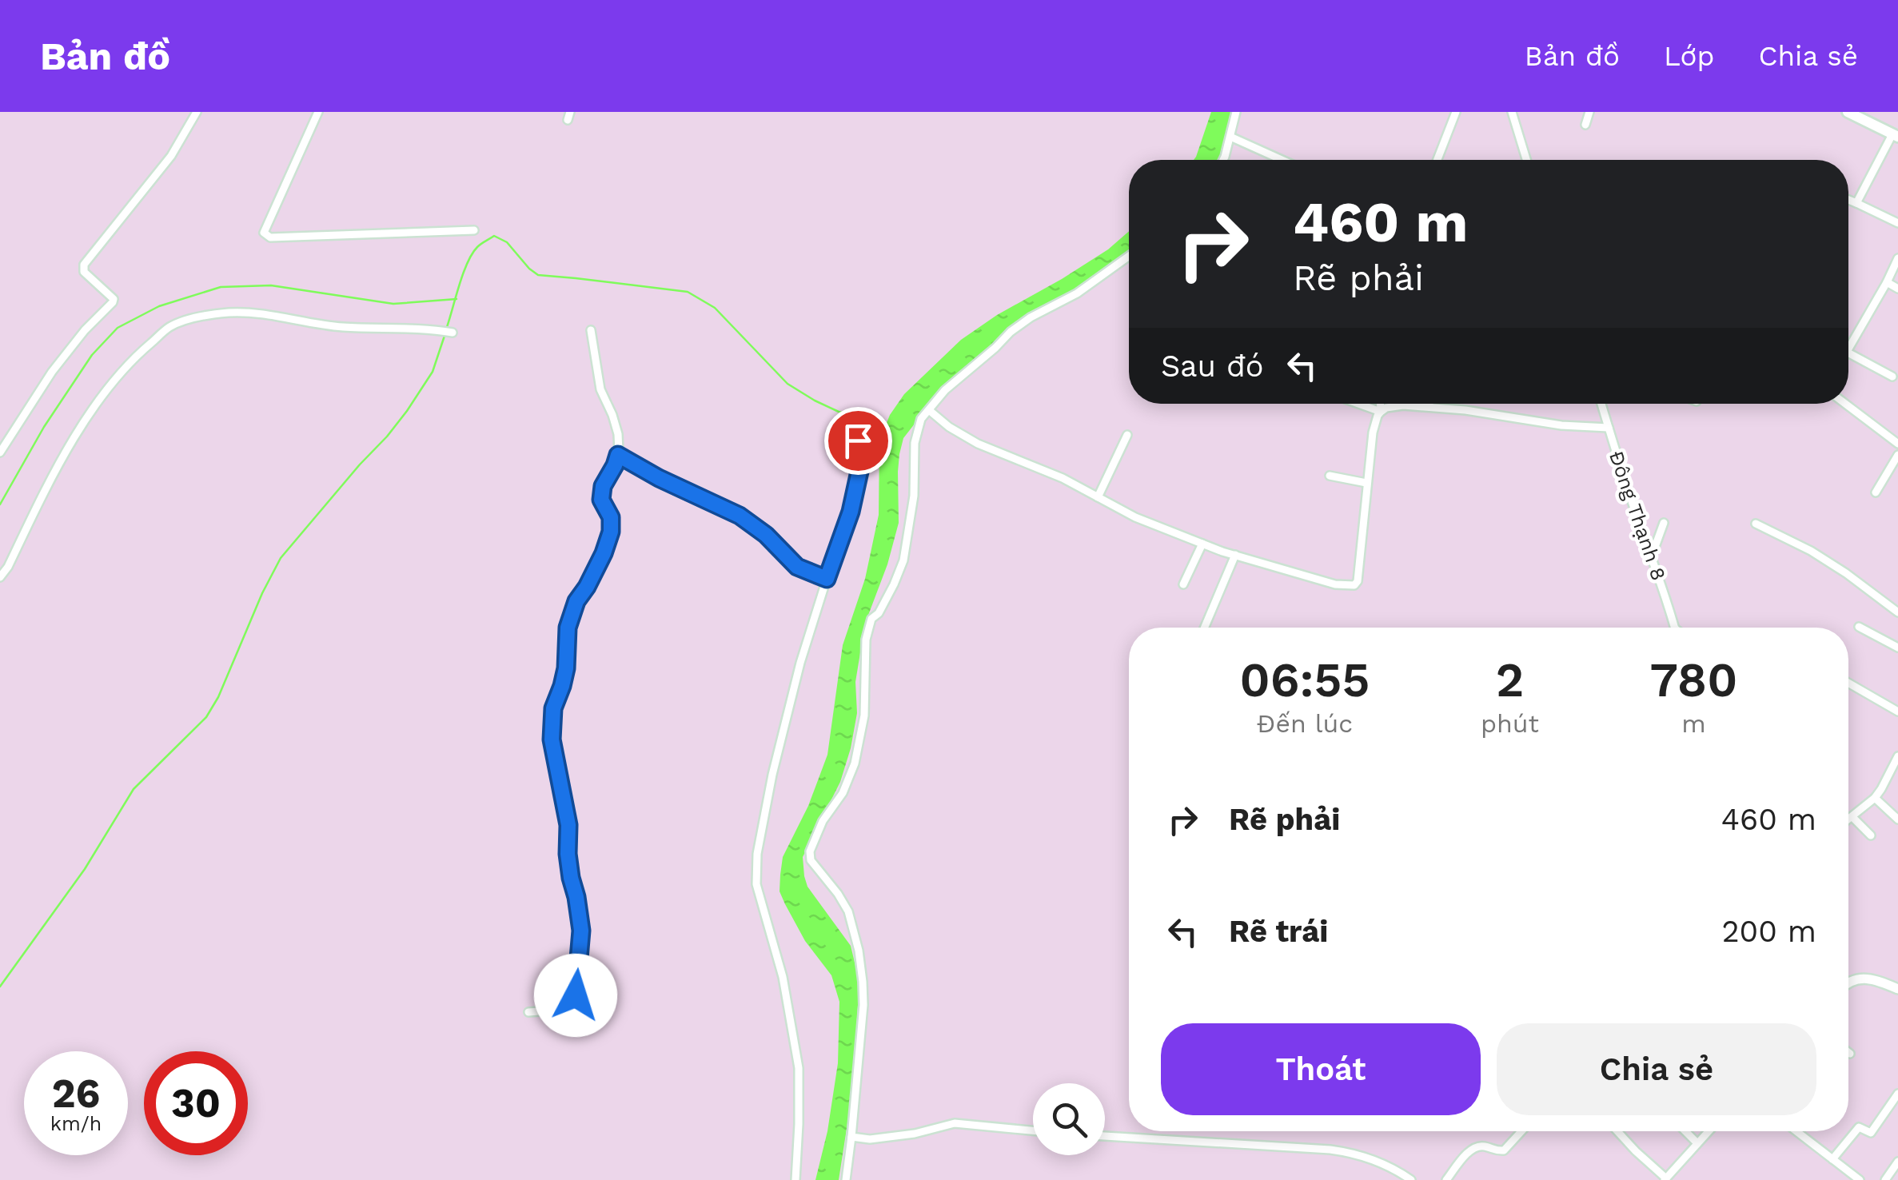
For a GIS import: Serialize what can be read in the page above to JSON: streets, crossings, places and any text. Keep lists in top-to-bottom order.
{
  "streets": {
    "street": ["Đông Thạnh 8"]
  },
  "page": {
    "header": "Bản đồ",
    "nav": ["Bản đồ", "Lớp", "Chia sẻ"],
    "turn": ["460 m", "Rẽ phải"],
    "then": "Sau đó",
    "eta": [
      "06:55",
      "Đến lúc",
      "2",
      "phút",
      "780",
      "m"
    ],
    "list": [
      {
        "name": "Rẽ phải",
        "value": "460 m"
      },
      {
        "name": "Rẽ trái",
        "value": "200 m"
      }
    ],
    "buttons": ["Thoát", "Chia sẻ"],
    "speed": "26 km/h",
    "limit": "30"
  }
}
